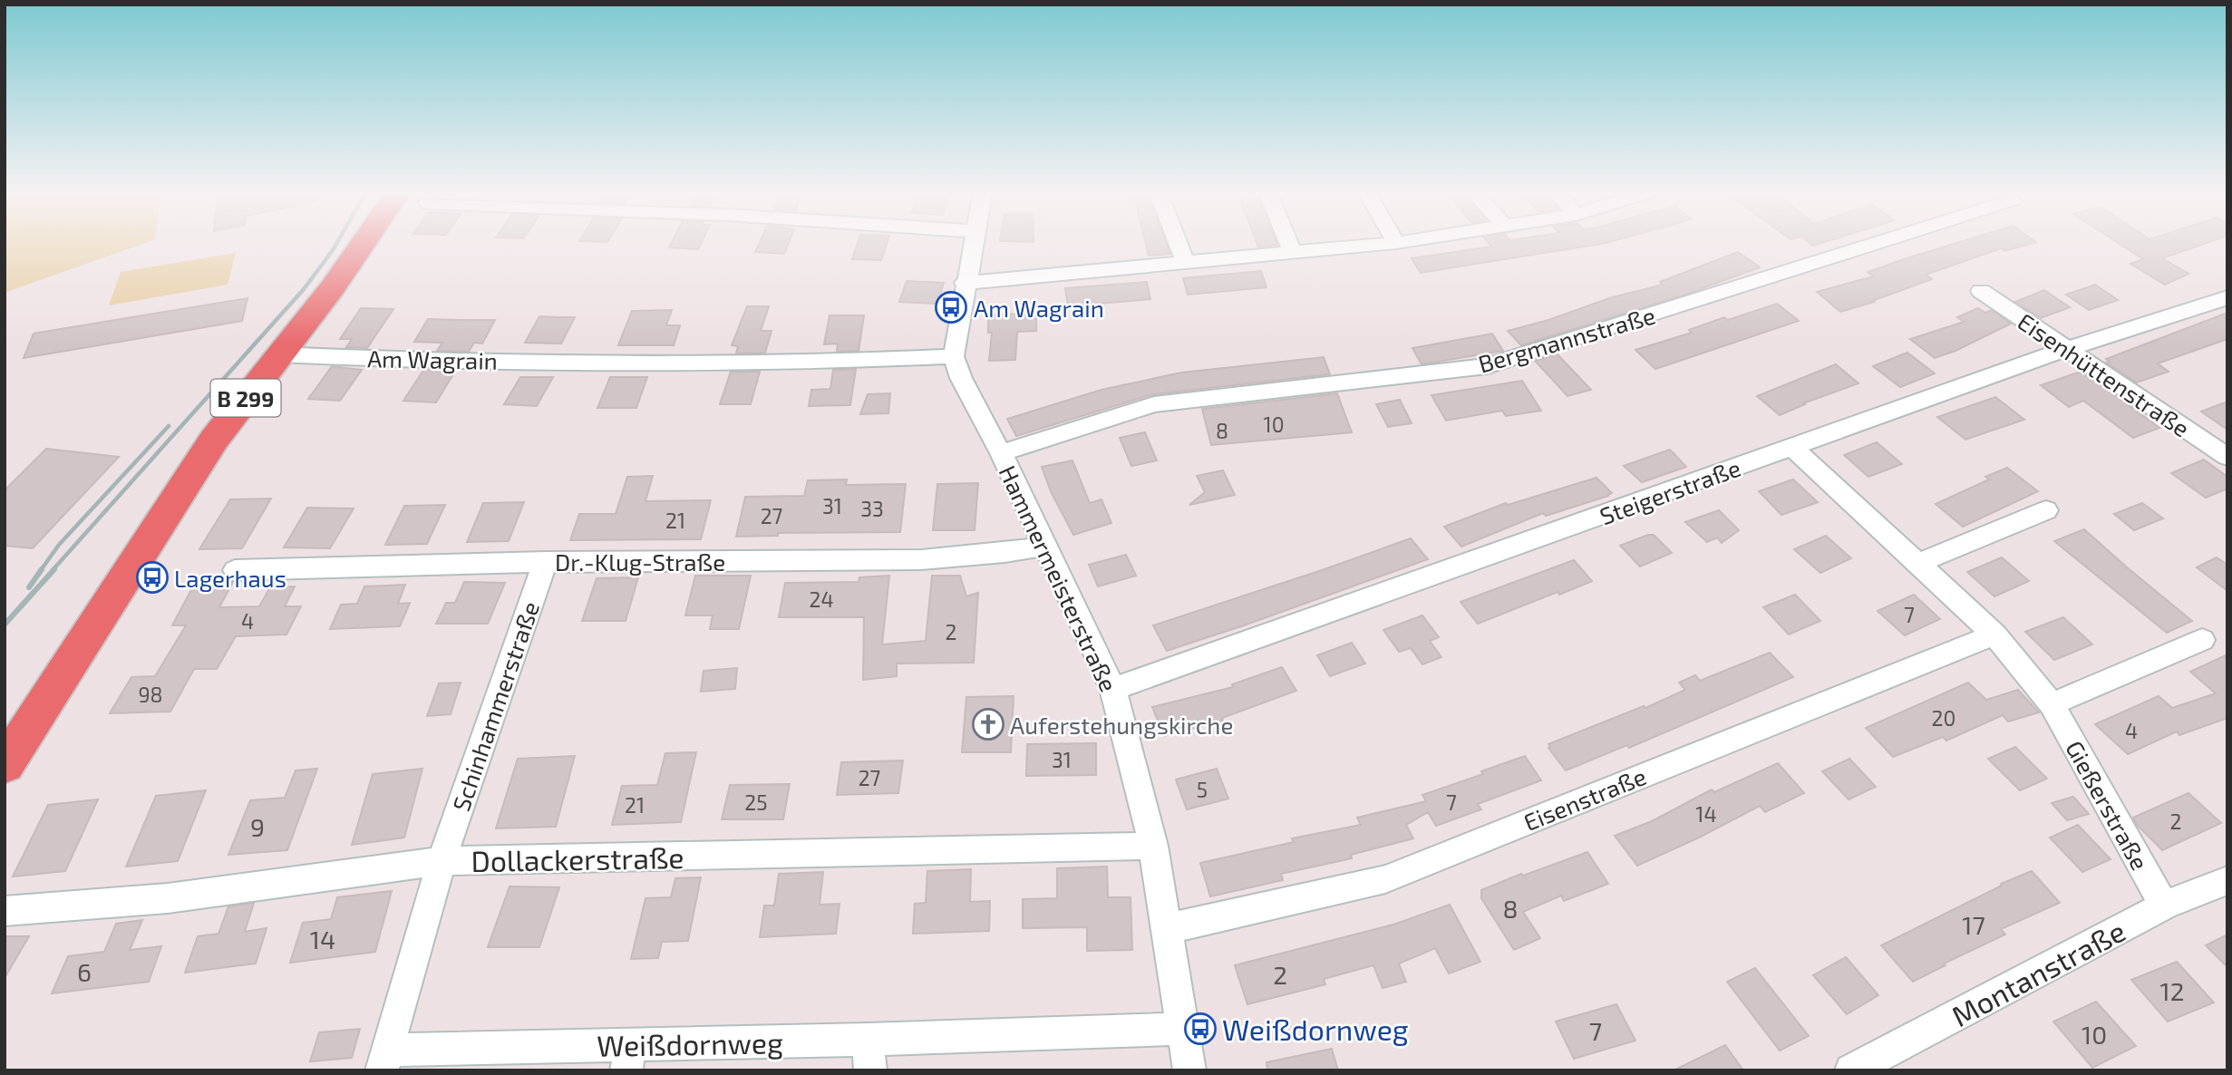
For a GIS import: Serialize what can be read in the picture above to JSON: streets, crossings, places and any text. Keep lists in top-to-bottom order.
{
  "streets": {
    "main road": ["B 299"],
    "street": [
      "Bergmannstraße",
      "Am Wagrain",
      "Eisenhüttenstraße",
      "Steigerstraße",
      "Dr.-Klug-Straße",
      "Hammermeisterstraße",
      "Schinhammerstraße",
      "Eisenstraße",
      "Gießerstraße",
      "Dollackerstraße",
      "Montanstraße",
      "Weißdornweg"
    ]
  },
  "crossings": [
    ["Bergmannstraße", "Hammermeisterstraße"],
    ["Am Wagrain", "B 299"],
    ["Am Wagrain", "Hammermeisterstraße"],
    ["Eisenhüttenstraße", "Steigerstraße"],
    ["Steigerstraße", "Hammermeisterstraße"],
    ["Steigerstraße", "Gießerstraße"],
    ["Dr.-Klug-Straße", "Hammermeisterstraße"],
    ["Dr.-Klug-Straße", "Schinhammerstraße"],
    ["Hammermeisterstraße", "Eisenstraße"],
    ["Hammermeisterstraße", "Dollackerstraße"],
    ["Hammermeisterstraße", "Weißdornweg"],
    ["Schinhammerstraße", "Dollackerstraße"],
    ["Schinhammerstraße", "Weißdornweg"],
    ["Eisenstraße", "Gießerstraße"],
    ["Gießerstraße", "Montanstraße"]
  ],
  "places": {
    "bus stop": ["Am Wagrain", "Lagerhaus", "Weißdornweg"],
    "church": ["Auferstehungskirche"]
  },
  "house_numbers": [
    "10",
    "8",
    "31",
    "33",
    "27",
    "21",
    "24",
    "7",
    "4",
    "2",
    "98",
    "20",
    "4",
    "31",
    "27",
    "5",
    "25",
    "7",
    "21",
    "14",
    "2",
    "9",
    "8",
    "17",
    "14",
    "6",
    "2",
    "12",
    "7",
    "10"
  ]
}
